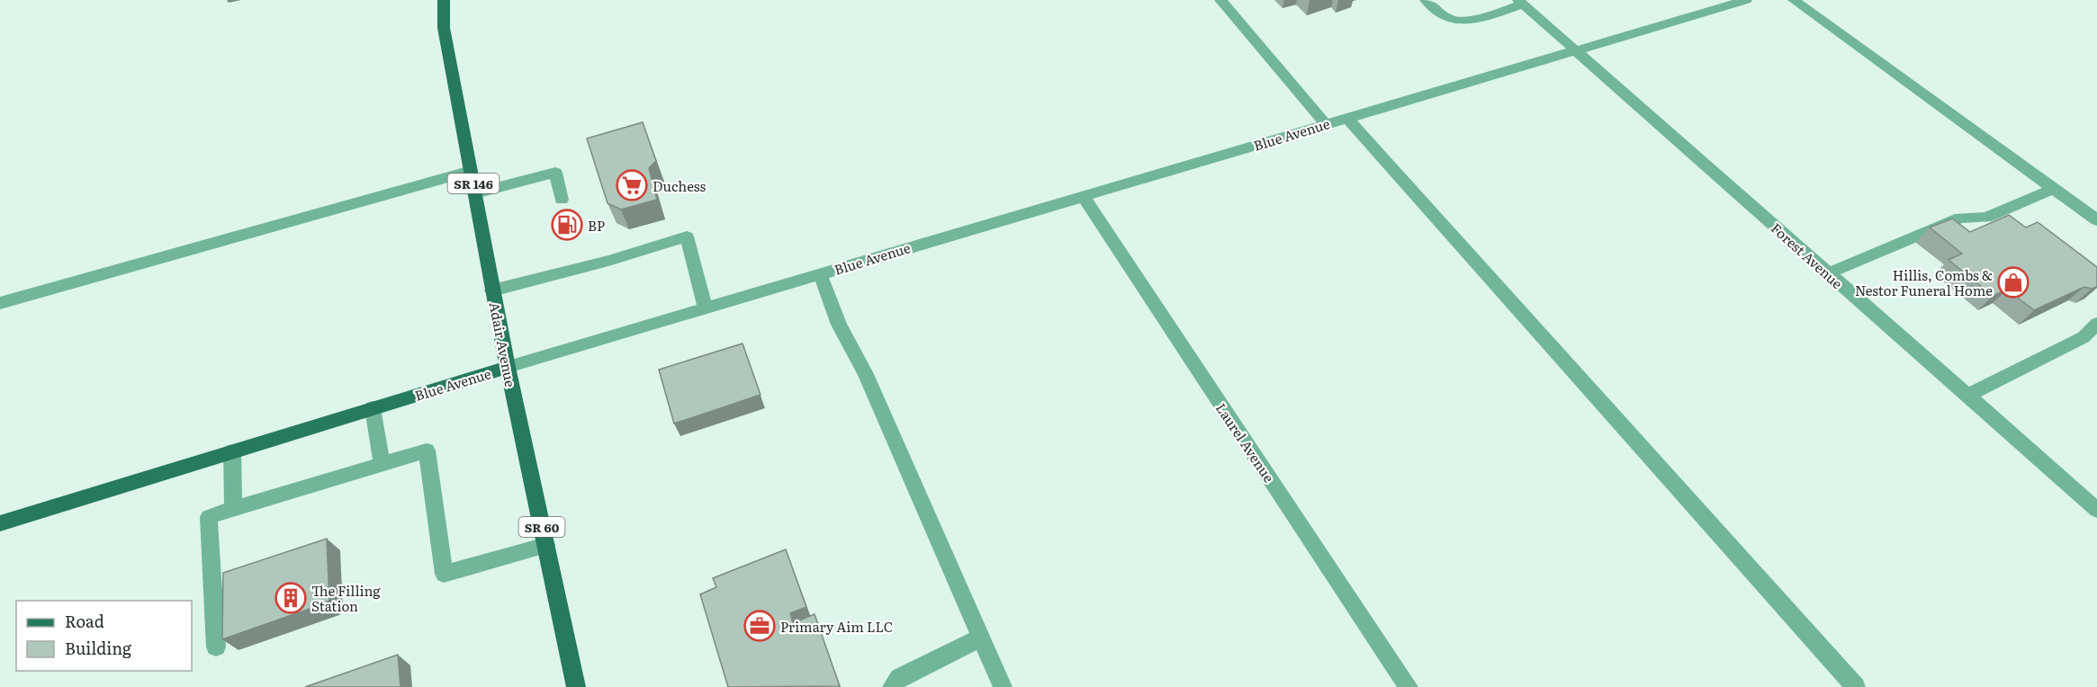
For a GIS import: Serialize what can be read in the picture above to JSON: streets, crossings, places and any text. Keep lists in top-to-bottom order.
{
  "streets": {
    "main road": [
      "Blue Avenue",
      "SR 146",
      "Adair Avenue",
      "SR 60"
    ],
    "street": ["Forest Avenue", "Laurel Avenue"]
  },
  "crossings": [
    ["Blue Avenue", "Forest Avenue"],
    ["Blue Avenue", "Adair Avenue"],
    ["Blue Avenue", "Laurel Avenue"]
  ],
  "places": {
    "supermarket": ["Duchess"],
    "fuel station": ["BP"],
    "shop": ["Hillis, Combs & Nestor Funeral Home"],
    "building": ["The Filling Station"],
    "office": ["Primary Aim LLC"]
  },
  "legend": ["Road", "Building"]
}
